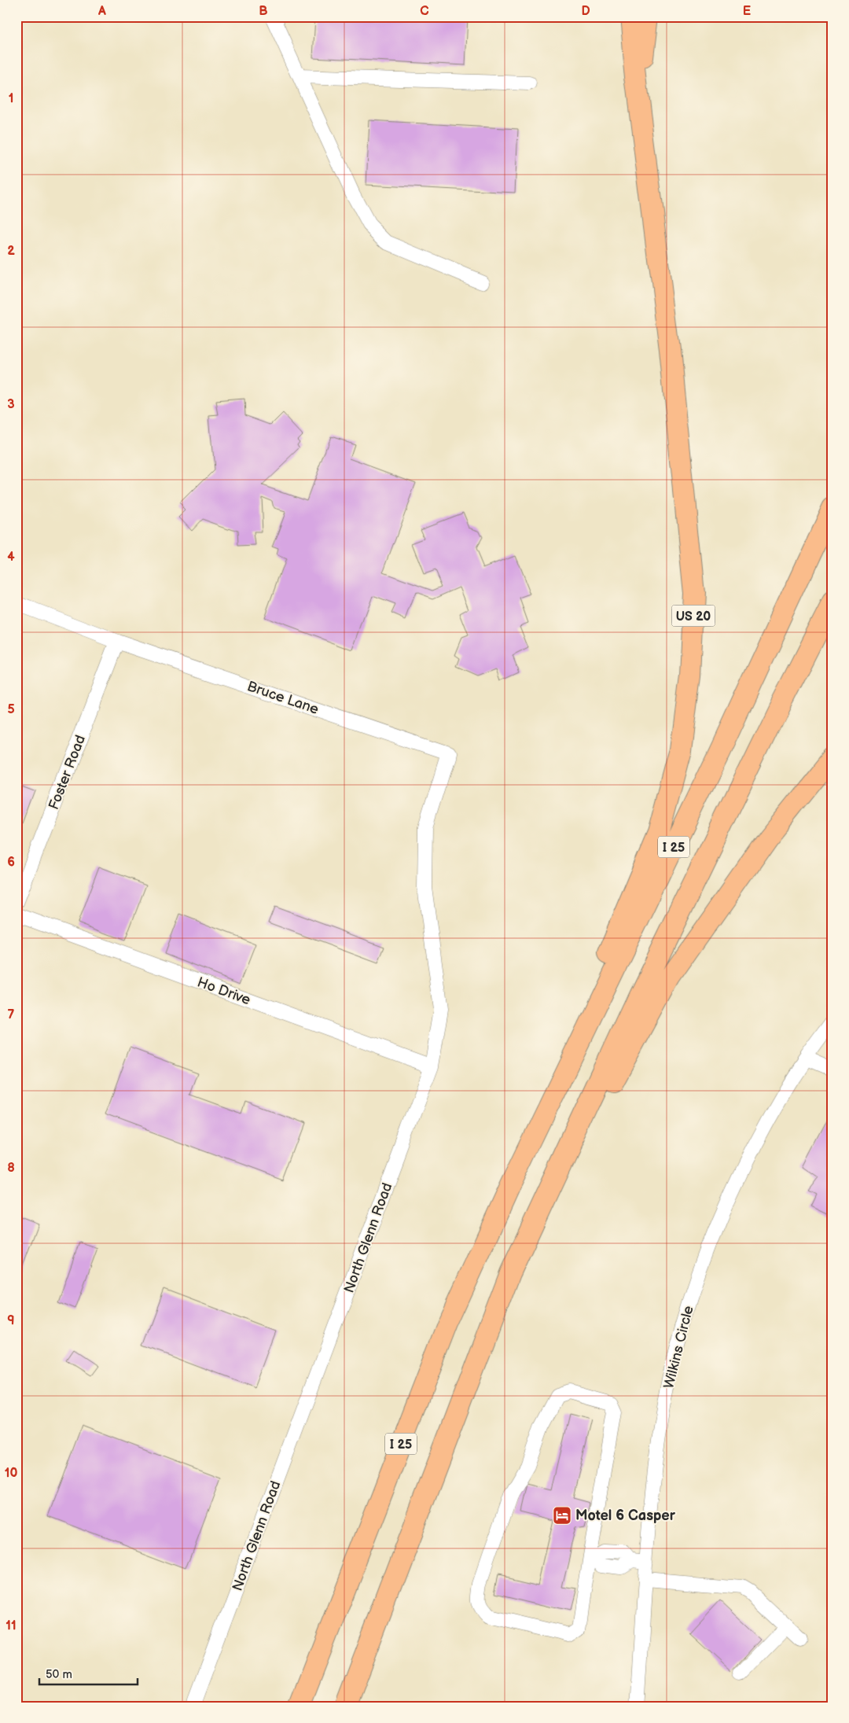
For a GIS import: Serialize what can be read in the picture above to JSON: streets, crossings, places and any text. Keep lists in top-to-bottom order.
{
  "streets": {
    "highway": ["US 20", "I 25"],
    "street": [
      "Bruce Lane",
      "Foster Road",
      "Ho Drive",
      "North Glenn Road",
      "Wilkins Circle"
    ]
  },
  "crossings": [
    ["US 20", "I 25"],
    ["Bruce Lane", "Foster Road"],
    ["Bruce Lane", "North Glenn Road"],
    ["Ho Drive", "North Glenn Road"]
  ],
  "places": {
    "hotel": ["Motel 6 Casper"]
  },
  "scale_bar": "50 m",
  "grid": {
    "columns": [
      "A",
      "B",
      "C",
      "D",
      "E"
    ],
    "rows": [
      "1",
      "2",
      "3",
      "4",
      "5",
      "6",
      "7",
      "8",
      "9",
      "10",
      "11"
    ]
  }
}
